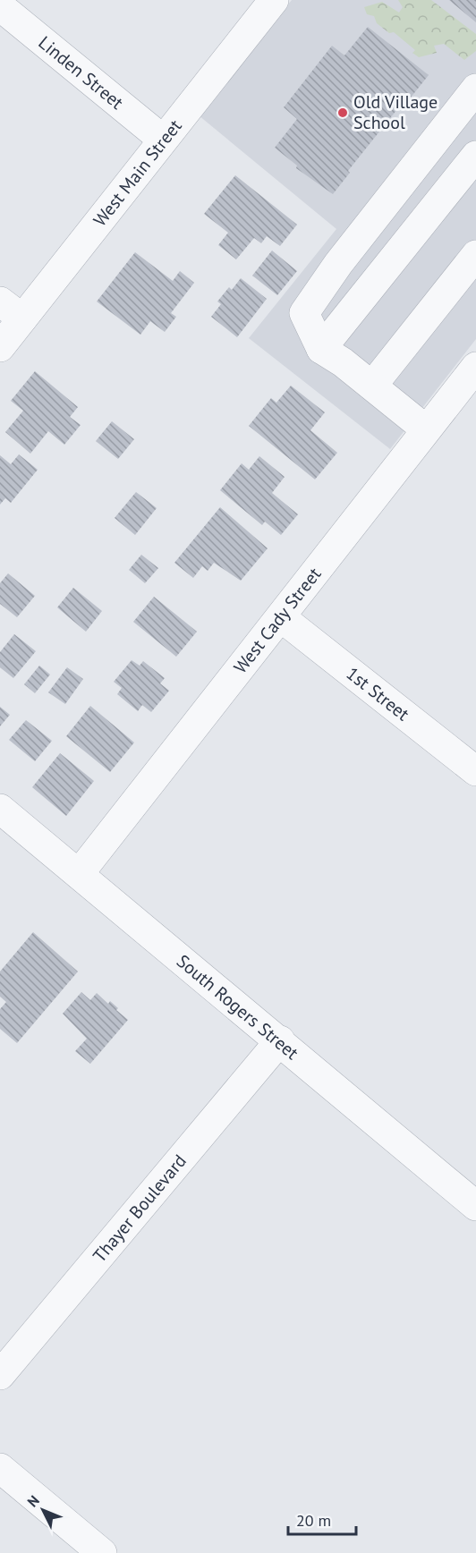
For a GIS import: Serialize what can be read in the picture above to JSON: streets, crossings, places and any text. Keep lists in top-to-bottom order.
{
  "streets": {
    "street": [
      "Linden Street",
      "West Main Street",
      "West Cady Street",
      "1st Street",
      "South Rogers Street",
      "Thayer Boulevard"
    ]
  },
  "crossings": [
    ["Linden Street", "West Main Street"],
    ["West Cady Street", "1st Street"],
    ["West Cady Street", "South Rogers Street"],
    ["South Rogers Street", "Thayer Boulevard"]
  ],
  "places": ["Old Village School"],
  "scale_bar": "20 m",
  "north": "top left"
}
